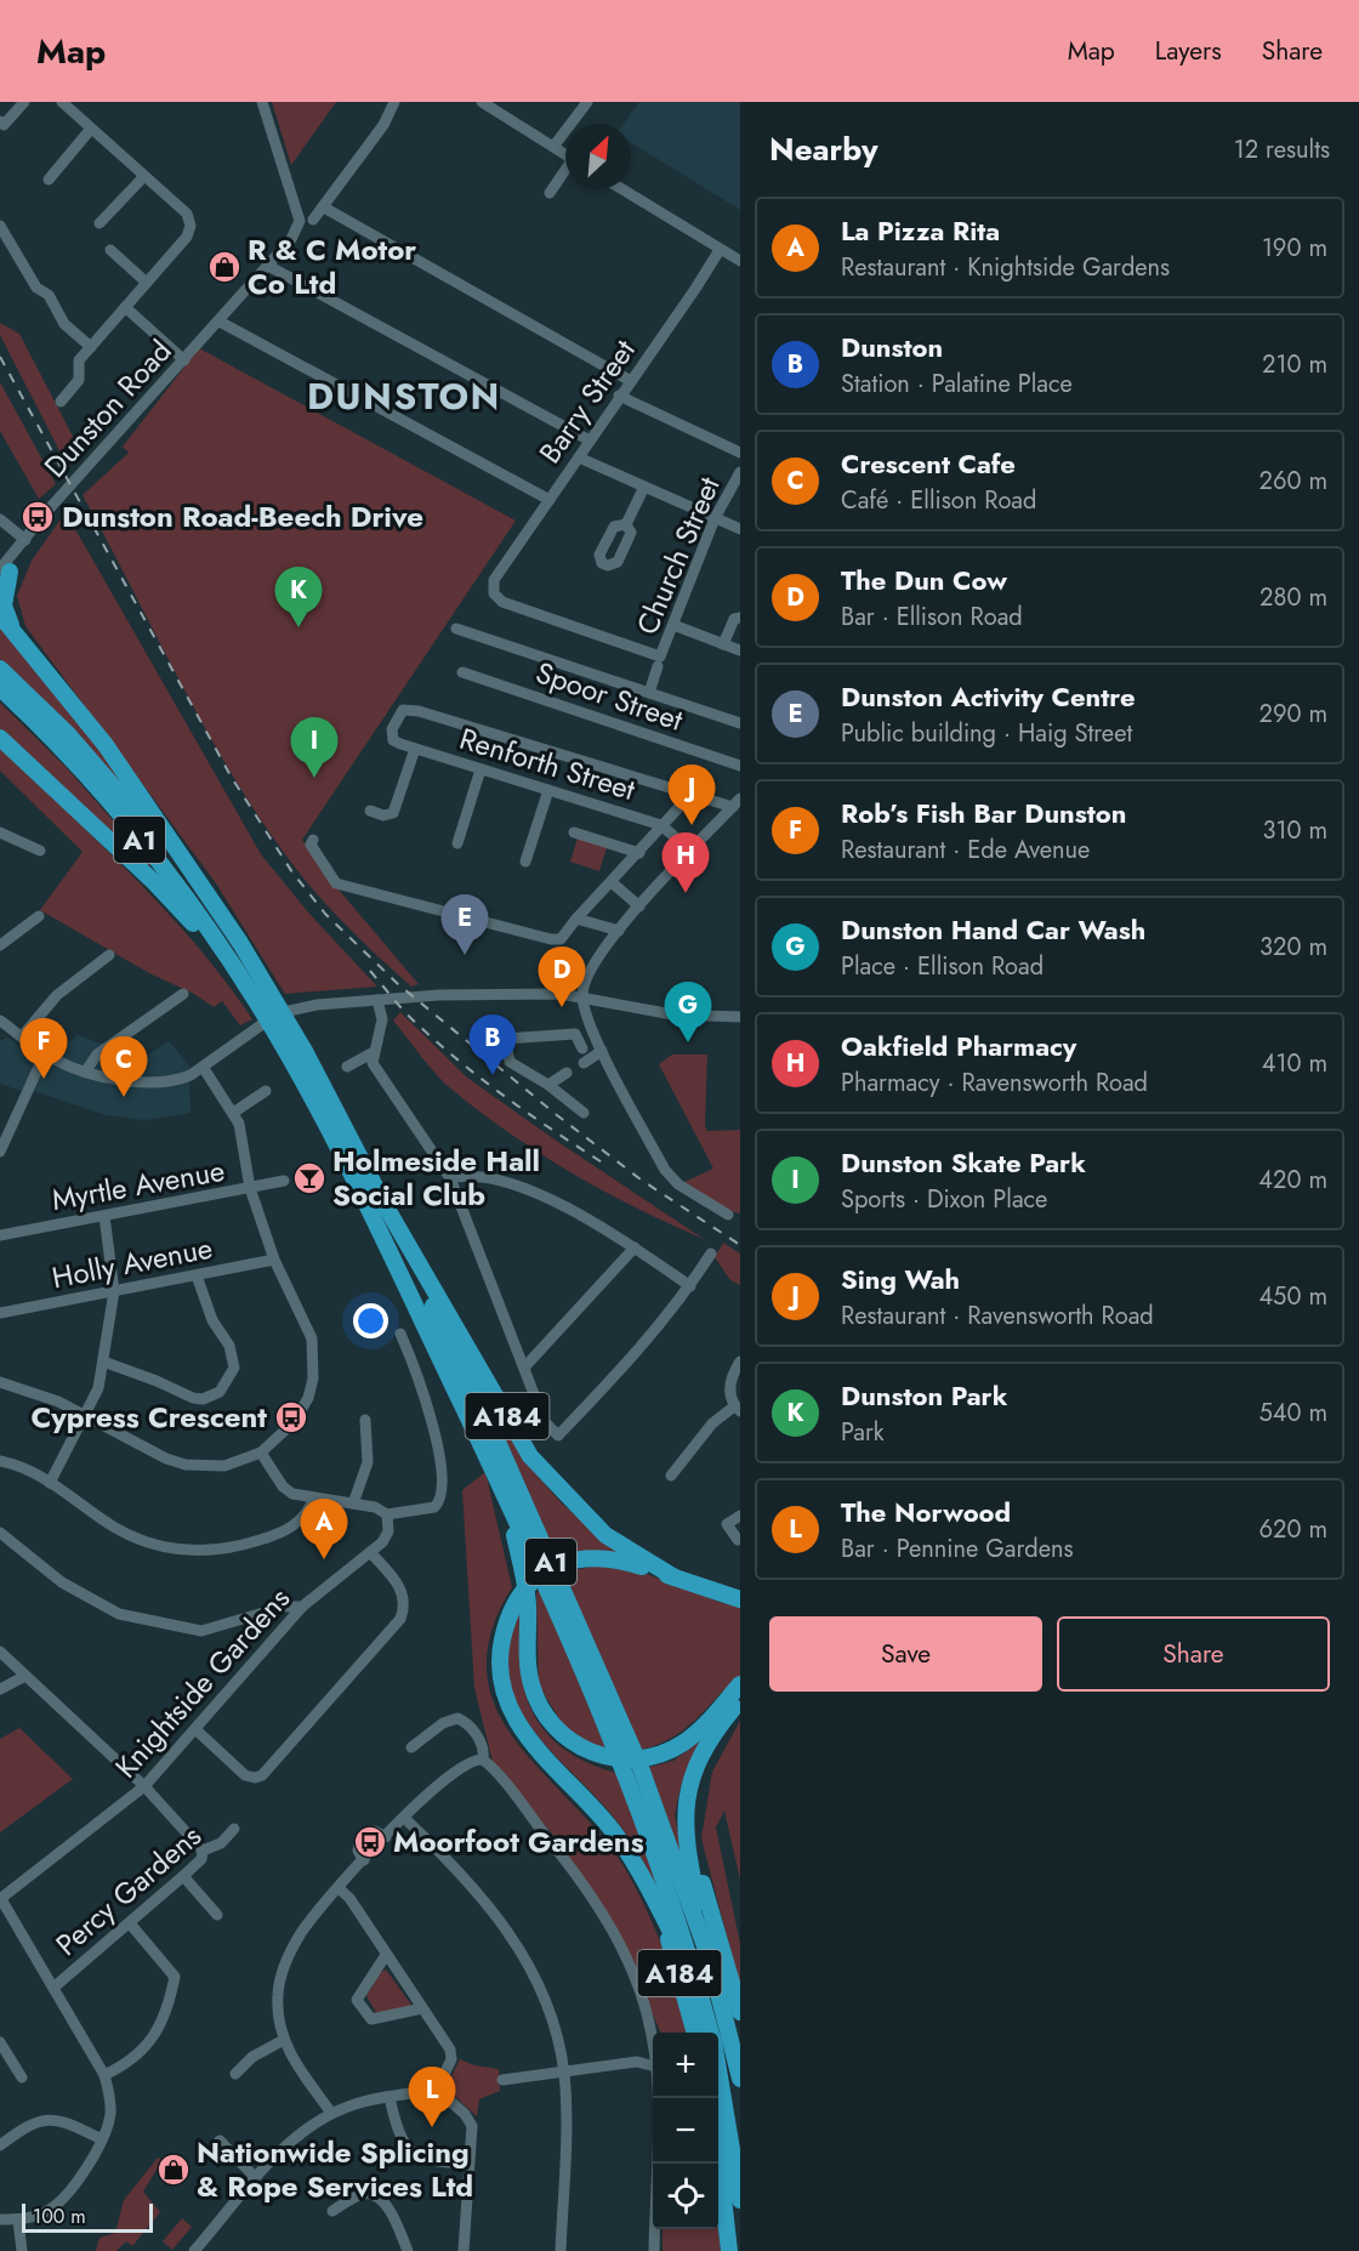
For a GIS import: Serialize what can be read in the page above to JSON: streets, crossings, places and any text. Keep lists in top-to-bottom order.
{
  "streets": {
    "highway": ["A1", "A184"],
    "street": [
      "Barry Street",
      "Dunston Road",
      "Church Street",
      "Spoor Street",
      "Renforth Street",
      "Myrtle Avenue",
      "Holly Avenue",
      "Knightside Gardens",
      "Percy Gardens"
    ]
  },
  "crossings": [
    ["Barry Street", "Church Street"],
    ["A1", "A184"]
  ],
  "districts": ["DUNSTON"],
  "places": {
    "shop": ["R & C Motor Co Ltd", "Nationwide Splicing & Rope Services Ltd"],
    "bus stop": ["Dunston Road-Beech Drive", "Cypress Crescent", "Moorfoot Gardens"],
    "bar": ["Holmeside Hall Social Club"]
  },
  "scale_bar": "100 m",
  "north": "top right",
  "page": {
    "header": "Map",
    "nav": ["Map", "Layers", "Share"],
    "heading": ["Nearby", "12 results"],
    "list": [
      {
        "mark": "A",
        "name": "La Pizza Rita",
        "note": "Restaurant · Knightside Gardens",
        "value": "190 m"
      },
      {
        "mark": "B",
        "name": "Dunston",
        "note": "Station · Palatine Place",
        "value": "210 m"
      },
      {
        "mark": "C",
        "name": "Crescent Cafe",
        "note": "Café · Ellison Road",
        "value": "260 m"
      },
      {
        "mark": "D",
        "name": "The Dun Cow",
        "note": "Bar · Ellison Road",
        "value": "280 m"
      },
      {
        "mark": "E",
        "name": "Dunston Activity Centre",
        "note": "Public building · Haig Street",
        "value": "290 m"
      },
      {
        "mark": "F",
        "name": "Rob’s Fish Bar Dunston",
        "note": "Restaurant · Ede Avenue",
        "value": "310 m"
      },
      {
        "mark": "G",
        "name": "Dunston Hand Car Wash",
        "note": "Place · Ellison Road",
        "value": "320 m"
      },
      {
        "mark": "H",
        "name": "Oakfield Pharmacy",
        "note": "Pharmacy · Ravensworth Road",
        "value": "410 m"
      },
      {
        "mark": "I",
        "name": "Dunston Skate Park",
        "note": "Sports · Dixon Place",
        "value": "420 m"
      },
      {
        "mark": "J",
        "name": "Sing Wah",
        "note": "Restaurant · Ravensworth Road",
        "value": "450 m"
      },
      {
        "mark": "K",
        "name": "Dunston Park",
        "note": "Park",
        "value": "540 m"
      },
      {
        "mark": "L",
        "name": "The Norwood",
        "note": "Bar · Pennine Gardens",
        "value": "620 m"
      }
    ],
    "pins": [
      "K",
      "I",
      "J",
      "H",
      "E",
      "D",
      "G",
      "B",
      "F",
      "C",
      "A",
      "L"
    ],
    "buttons": ["Save", "Share"],
    "map_buttons": ["+", "−"],
    "scale": "100 m"
  }
}
